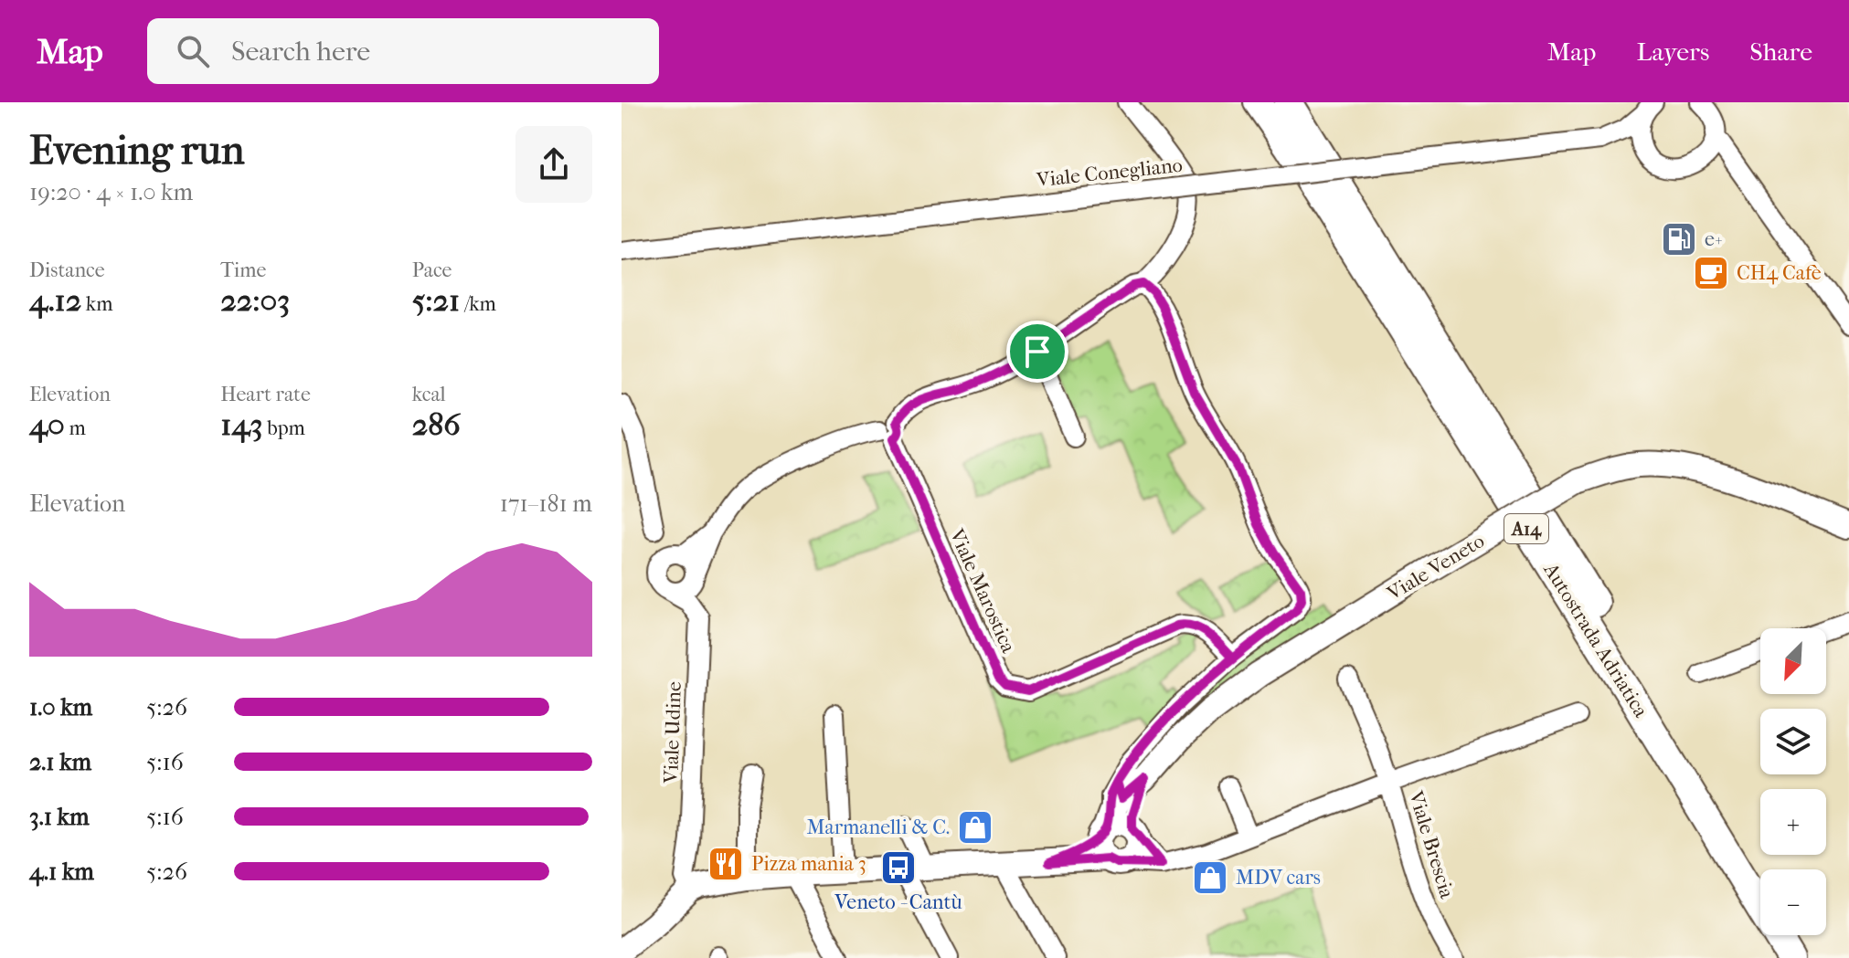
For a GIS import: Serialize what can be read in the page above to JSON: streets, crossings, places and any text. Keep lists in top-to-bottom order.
{
  "streets": {
    "highway": ["A14", "Autostrada Adriatica"],
    "main road": ["Viale Veneto"],
    "street": [
      "Viale Conegliano",
      "Viale Marostica",
      "Viale Udine",
      "Viale Brescia"
    ]
  },
  "crossings": [
    ["Viale Veneto", "Viale Udine"],
    ["Viale Veneto", "Viale Brescia"]
  ],
  "places": {
    "fuel station": ["e+"],
    "cafe": ["CH4 Cafè"],
    "shop": ["Marmanelli & C.", "MDV cars"],
    "restaurant": ["Pizza mania 3"],
    "bus stop": ["Veneto - Cantù"]
  },
  "north": "bottom left",
  "page": {
    "header": "Map",
    "search": "Search here",
    "nav": ["Map", "Layers", "Share"],
    "heading": ["Evening run", "19:20 · 4 × 1.0 km"],
    "stats": [
      ["Distance", "4.12 km"],
      ["Time", "22:03"],
      ["Pace", "5:21 /km"],
      ["Elevation", "40 m"],
      ["Heart rate", "143 bpm"],
      ["kcal", "286"]
    ],
    "chart": ["Elevation", "171–181 m"],
    "map_buttons": ["+", "−"],
    "list": [
      {
        "name": "1.0 km",
        "note": "5:26"
      },
      {
        "name": "2.1 km",
        "note": "5:16"
      },
      {
        "name": "3.1 km",
        "note": "5:16"
      },
      {
        "name": "4.1 km",
        "note": "5:26"
      }
    ]
  }
}
